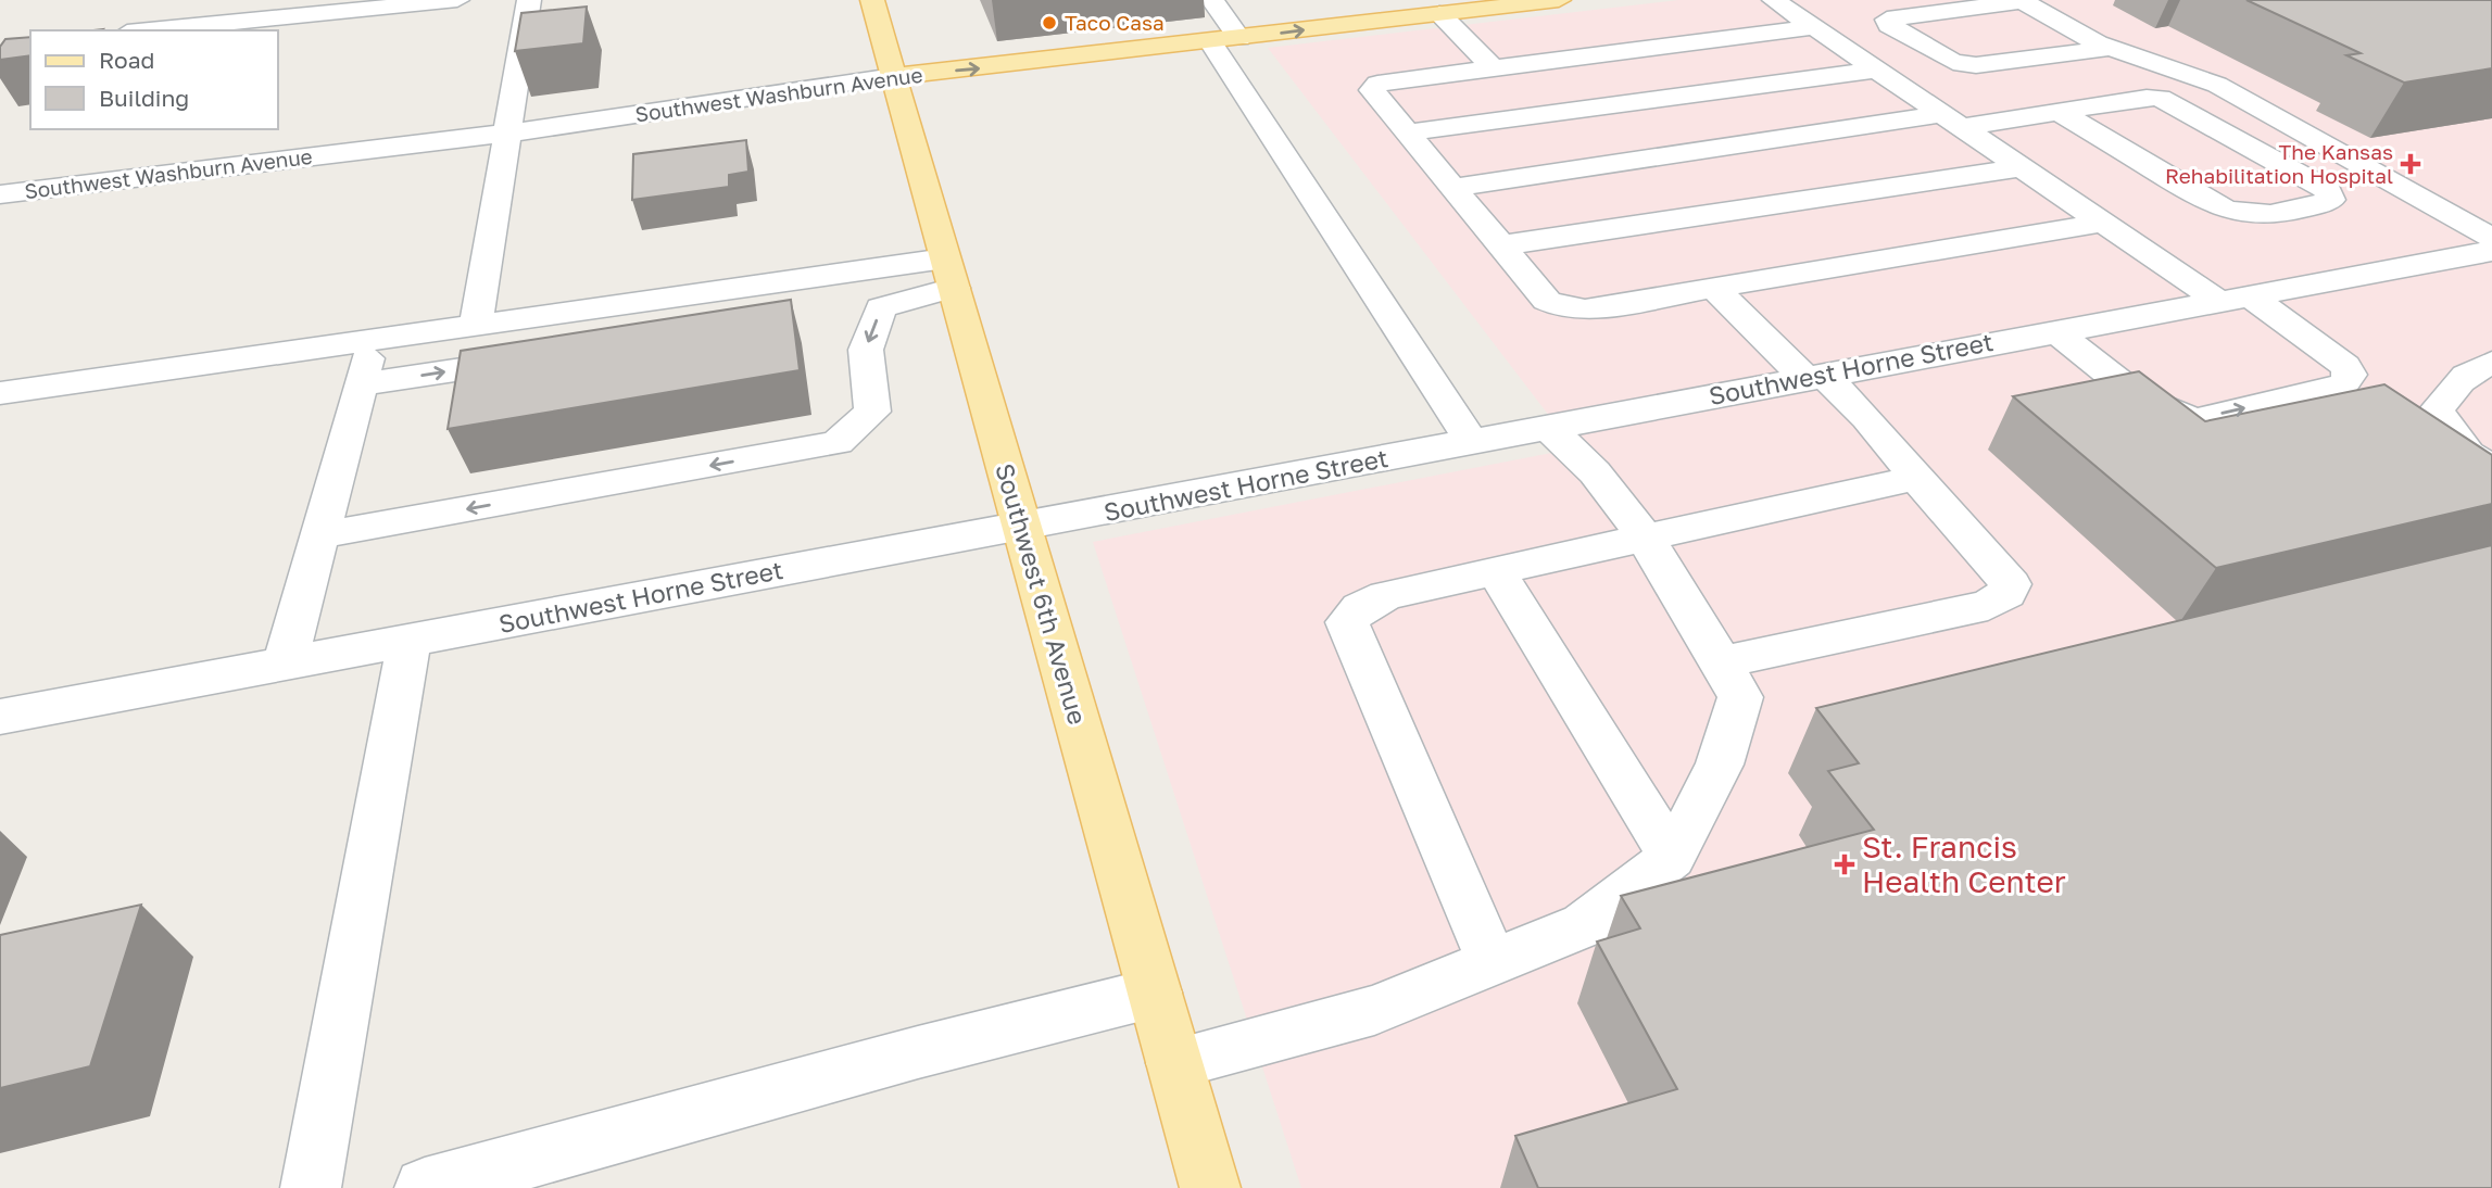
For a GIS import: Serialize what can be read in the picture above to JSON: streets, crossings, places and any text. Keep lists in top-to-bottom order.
{
  "streets": {
    "main road": ["Southwest Washburn Avenue", "Southwest 6th Avenue"],
    "street": ["Southwest Horne Street"]
  },
  "crossings": [
    ["Southwest Washburn Avenue", "Southwest 6th Avenue"],
    ["Southwest Horne Street", "Southwest 6th Avenue"]
  ],
  "places": {
    "other": ["Taco Casa"],
    "health": ["The Kansas Rehabilitation Hospital", "St. Francis Health Center"]
  },
  "legend": ["Road", "Building"]
}
